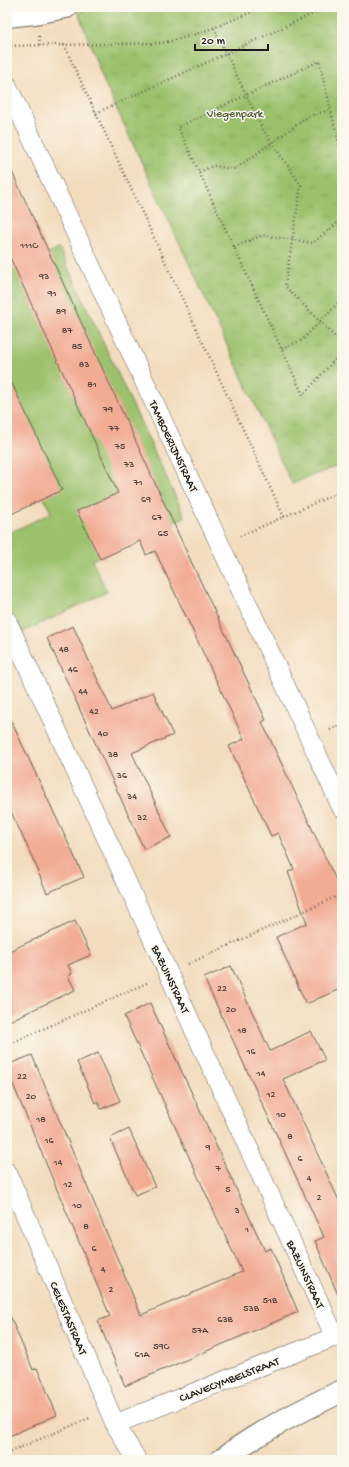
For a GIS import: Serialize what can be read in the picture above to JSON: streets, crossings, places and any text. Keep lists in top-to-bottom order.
{
  "streets": {
    "street": [
      "TAMBOERIJNSTRAAT",
      "BAZUINSTRAAT",
      "CELESTASTRAAT",
      "CLAVECYMBELSTRAAT"
    ]
  },
  "crossings": [
    ["BAZUINSTRAAT", "CLAVECYMBELSTRAAT"],
    ["CELESTASTRAAT", "CLAVECYMBELSTRAAT"]
  ],
  "parks": ["Viegenpark"],
  "house_numbers": [
    "111C",
    "93",
    "91",
    "89",
    "87",
    "85",
    "83",
    "81",
    "79",
    "77",
    "75",
    "73",
    "71",
    "69",
    "67",
    "65",
    "48",
    "46",
    "44",
    "42",
    "40",
    "38",
    "36",
    "34",
    "32",
    "22",
    "20",
    "18",
    "16",
    "14",
    "22",
    "12",
    "20",
    "10",
    "18",
    "8",
    "16",
    "9",
    "6",
    "14",
    "7",
    "4",
    "12",
    "5",
    "2",
    "10",
    "3",
    "8",
    "1",
    "6",
    "4",
    "2",
    "51B",
    "53B",
    "63B",
    "57A",
    "59C",
    "61A"
  ],
  "scale_bar": "20 m"
}
